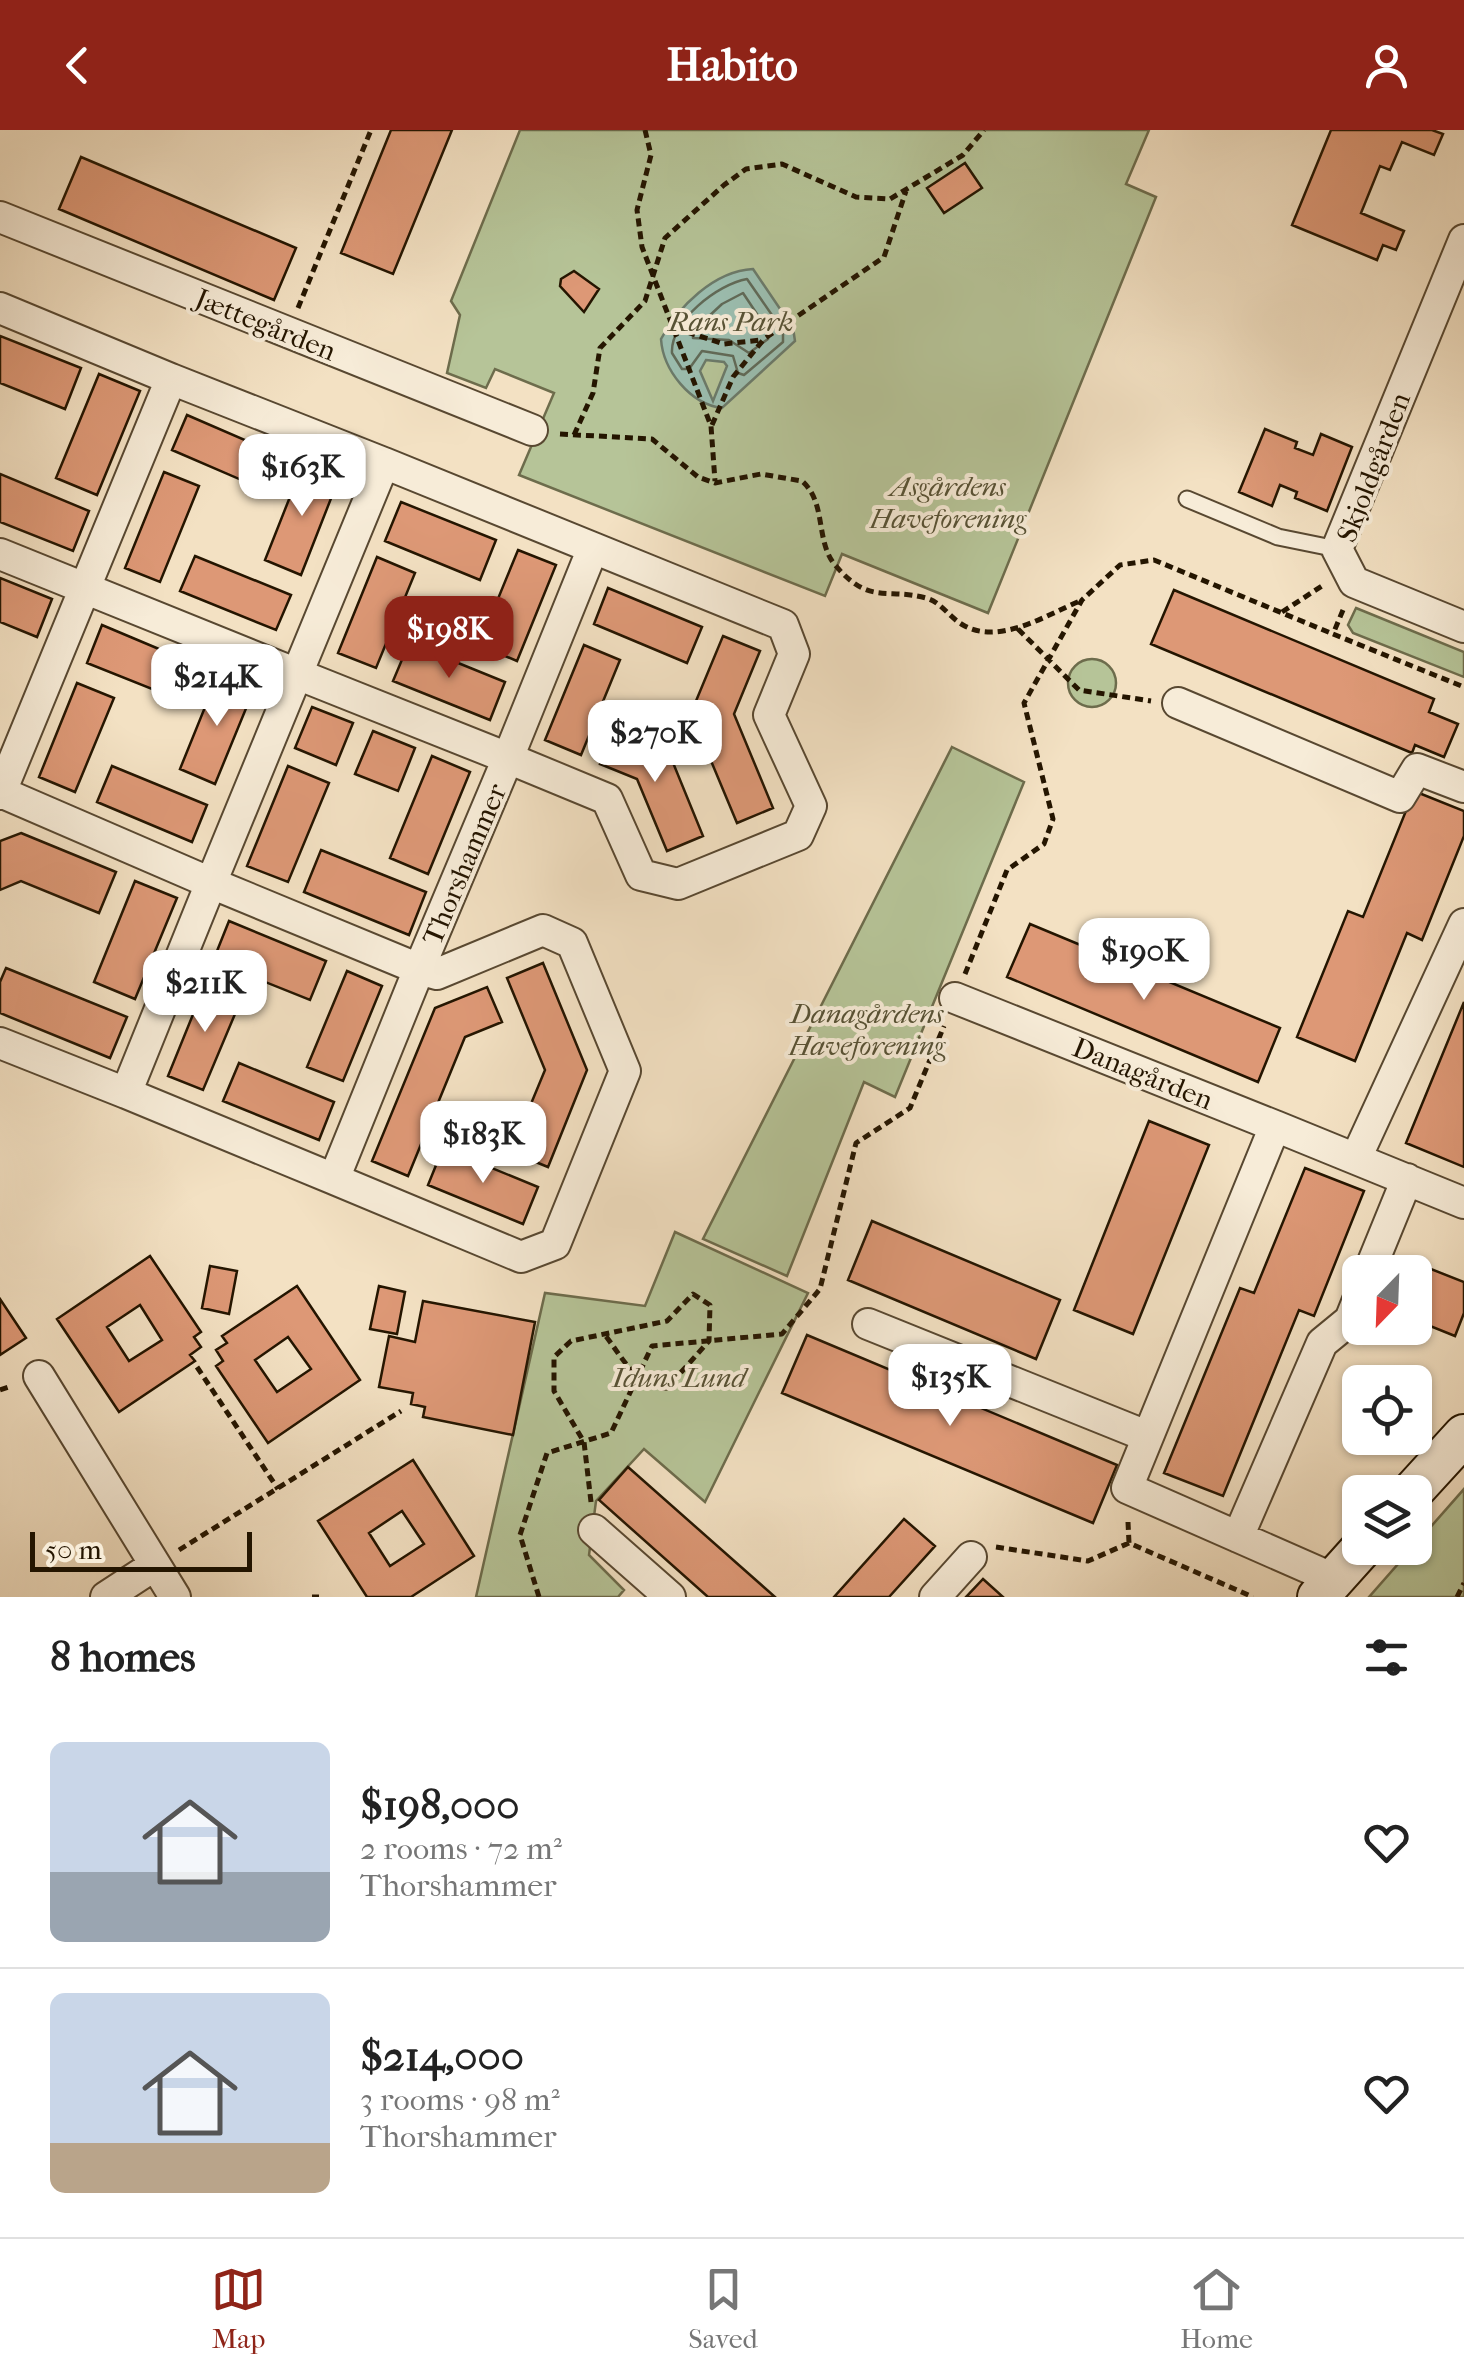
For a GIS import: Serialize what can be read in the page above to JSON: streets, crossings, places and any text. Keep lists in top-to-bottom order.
{
  "streets": {
    "street": [
      "Jættegården",
      "Skjoldgården",
      "Thorshammer",
      "Danagården"
    ]
  },
  "parks": [
    "Rans Park",
    "Asgårdens Haveforening",
    "Danagårdens Haveforening",
    "Iduns Lund"
  ],
  "scale_bar": "50 m",
  "north": "bottom left",
  "page": {
    "header": "Habito",
    "price": [
      "$163K",
      "$198K",
      "$214K",
      "$270K",
      "$190K",
      "$211K",
      "$183K",
      "$135K"
    ],
    "scale": "50 m",
    "heading": "8 homes",
    "list": [
      {
        "name": "$198,000",
        "note": "2 rooms · 72 m² · Thorshammer"
      },
      {
        "name": "$214,000",
        "note": "3 rooms · 98 m² · Thorshammer"
      }
    ],
    "tabs": ["Map", "Saved", "Home"]
  }
}
